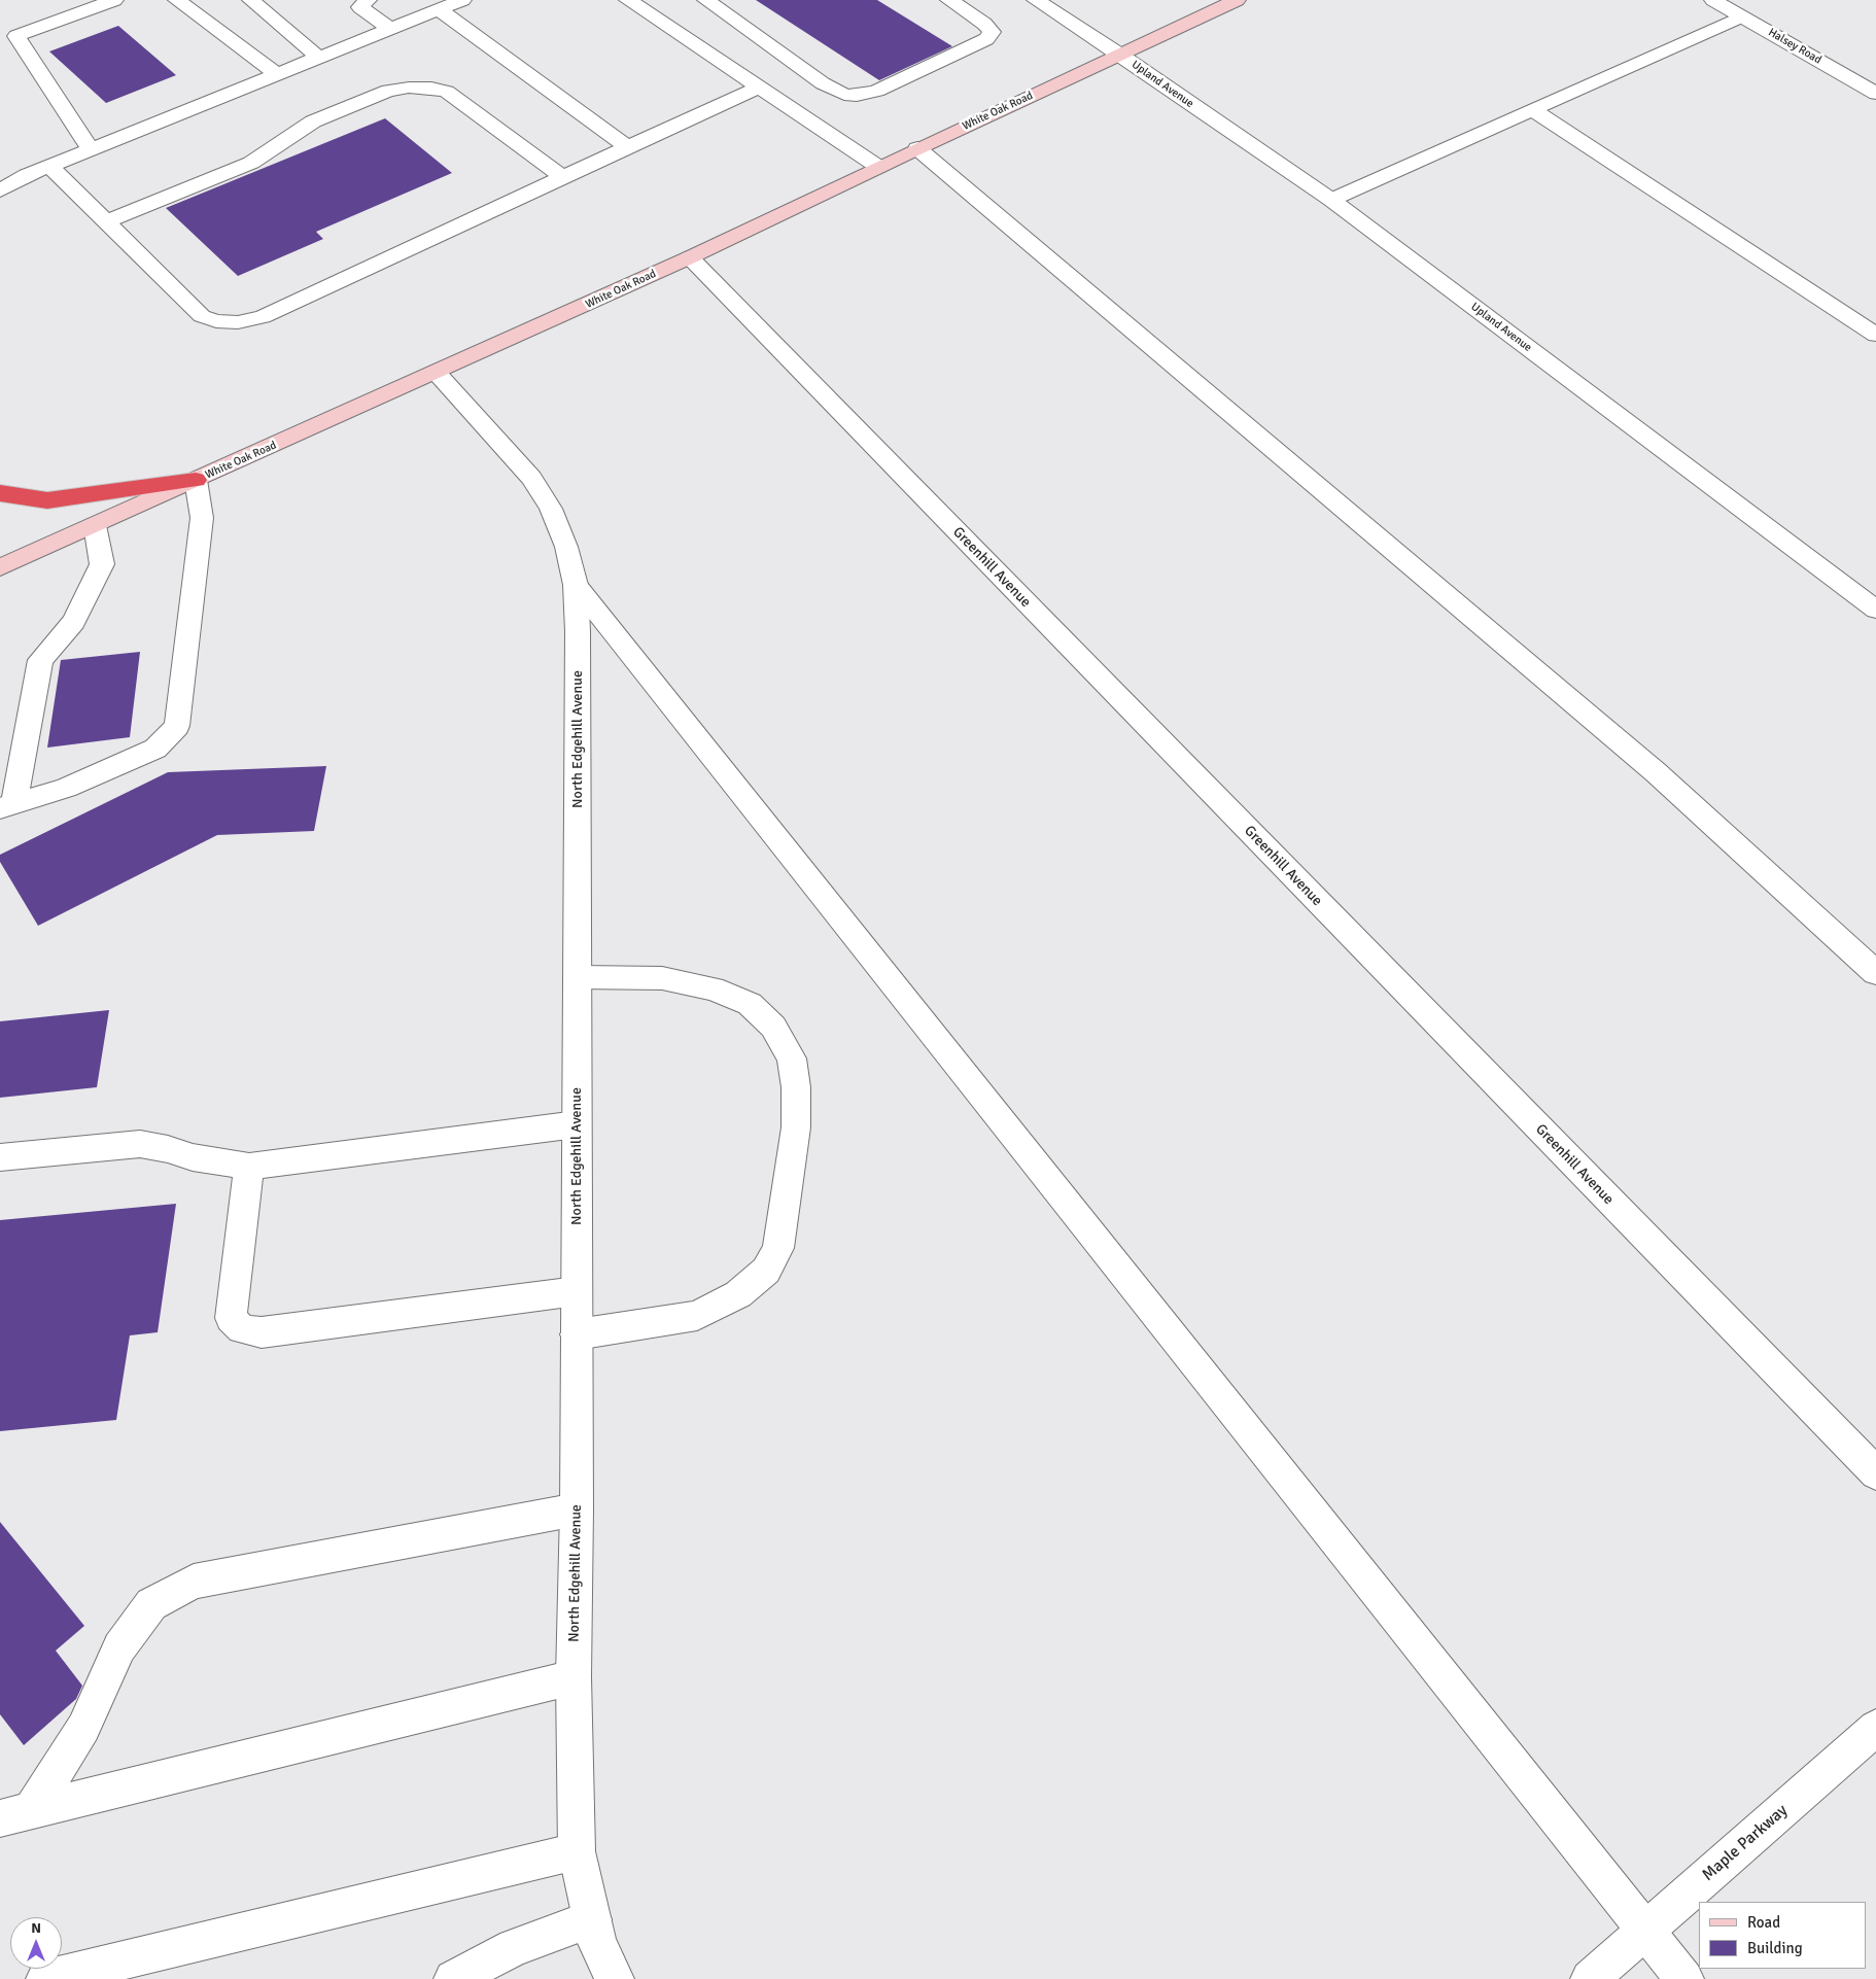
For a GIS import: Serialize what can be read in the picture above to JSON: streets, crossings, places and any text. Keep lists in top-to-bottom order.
{
  "streets": {
    "street": [
      "Halsey Road",
      "Upland Avenue",
      "White Oak Road",
      "Greenhill Avenue",
      "North Edgehill Avenue",
      "Maple Parkway"
    ]
  },
  "crossings": [
    ["Upland Avenue", "White Oak Road"],
    ["White Oak Road", "Greenhill Avenue"],
    ["White Oak Road", "North Edgehill Avenue"]
  ],
  "legend": ["Road", "Building"],
  "north": "top"
}
